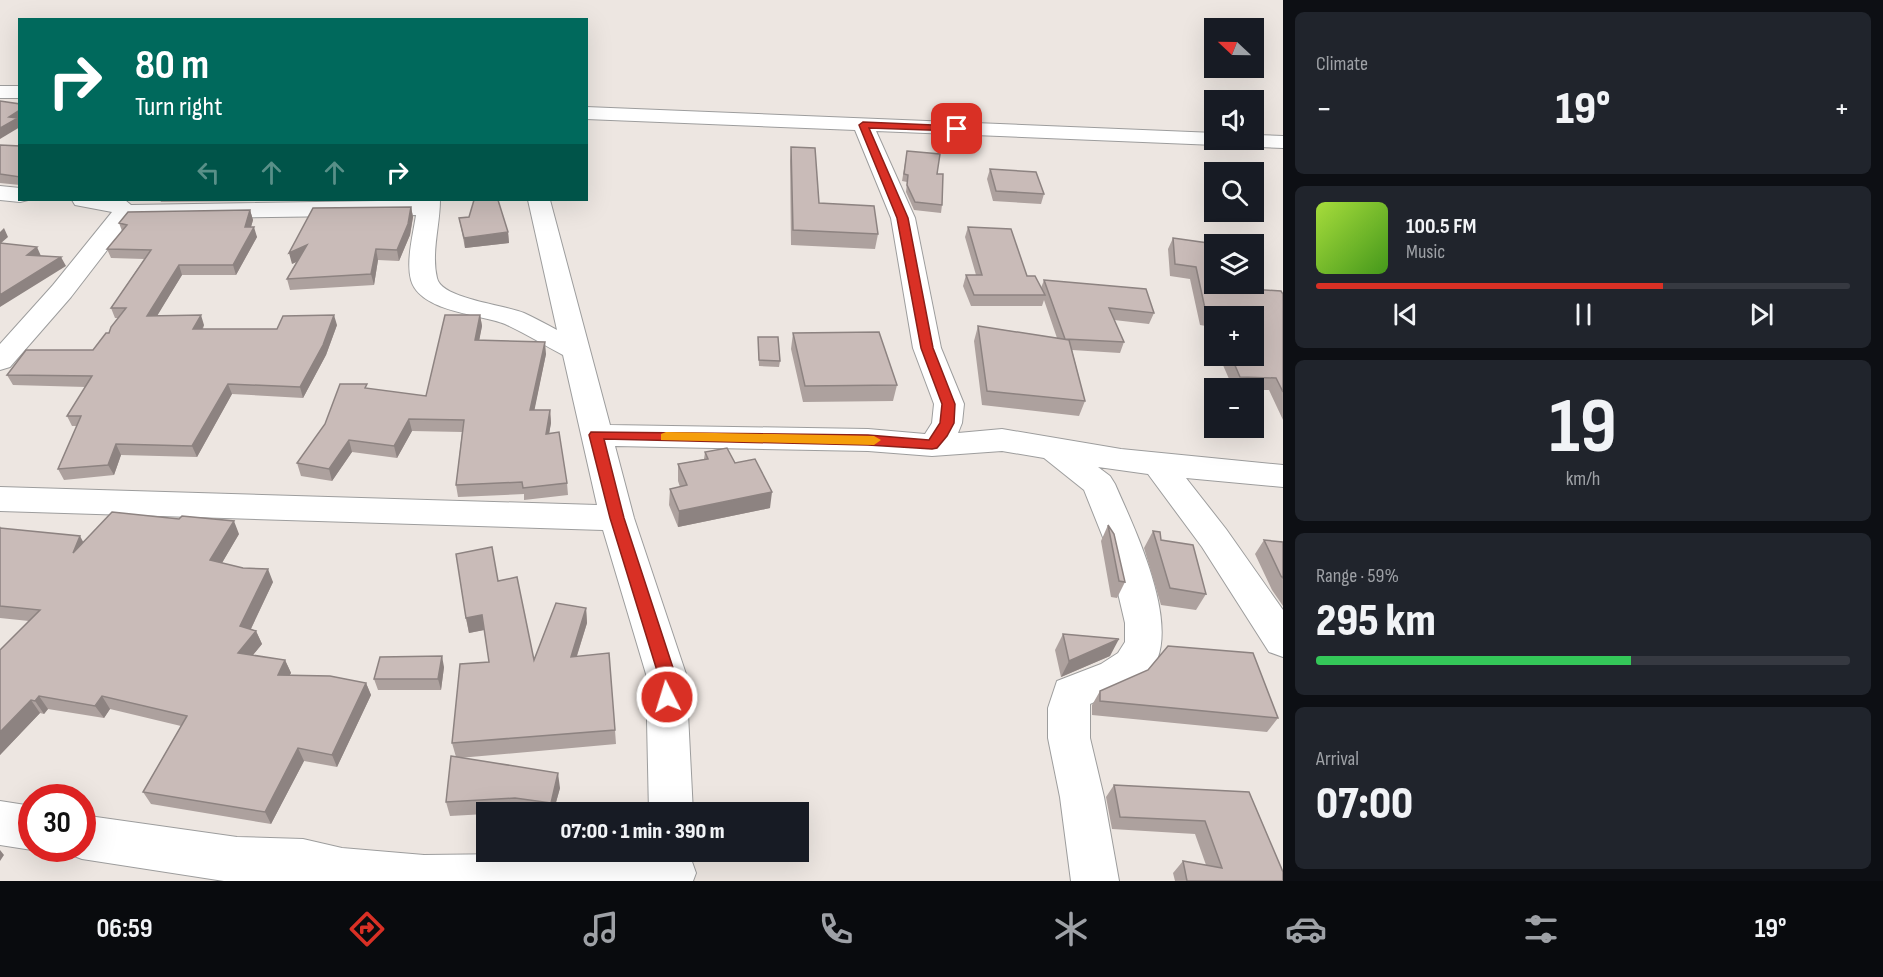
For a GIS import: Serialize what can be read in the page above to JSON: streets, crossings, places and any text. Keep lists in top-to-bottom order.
{
  "north": "left",
  "page": {
    "tile": [
      "Climate",
      ["19", "km/h"],
      ["Range · 59%", "295 km"],
      ["Arrival", "07:00"]
    ],
    "map_buttons": ["+", "−"],
    "turn": ["80 m", "Turn right"],
    "heat": ["−", "19°", "+"],
    "song": ["100.5 FM", "Music"],
    "limit": "30",
    "trip": "07:00 · 1 min · 390 m",
    "tabs": ["06:59", "19°"]
  }
}
